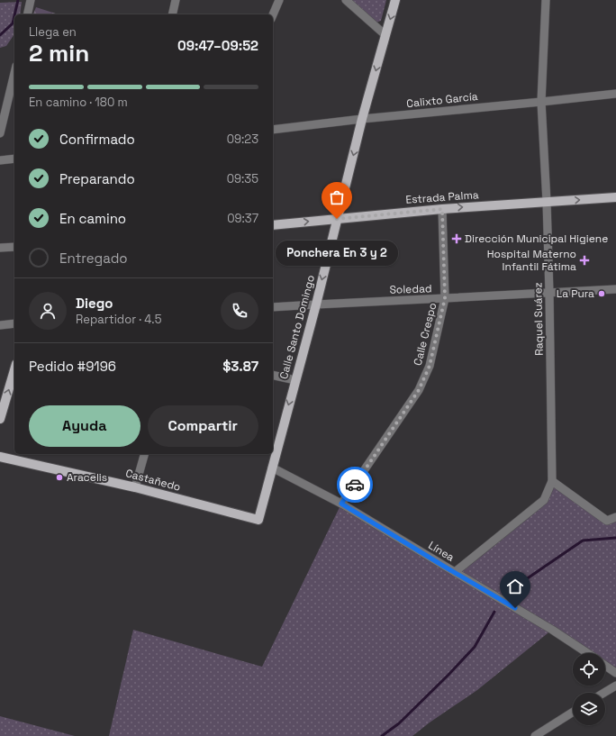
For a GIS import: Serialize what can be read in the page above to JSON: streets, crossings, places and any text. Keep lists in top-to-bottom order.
{
  "streets": {
    "main road": ["Estrada Palma", "Calle Santo Domingo", "Castañedo"],
    "street": [
      "Calixto García",
      "Soledad",
      "Raquel Suárez",
      "Calle Crespo",
      "Línea"
    ]
  },
  "crossings": [
    ["Calixto García", "Raquel Suárez"],
    ["Calixto García", "Calle Santo Domingo"],
    ["Estrada Palma", "Raquel Suárez"],
    ["Estrada Palma", "Calle Santo Domingo"],
    ["Estrada Palma", "Calle Crespo"],
    ["Soledad", "Raquel Suárez"],
    ["Soledad", "Calle Santo Domingo"],
    ["Soledad", "Calle Crespo"],
    ["Raquel Suárez", "Línea"],
    ["Calle Santo Domingo", "Castañedo"],
    ["Calle Santo Domingo", "Línea"],
    ["Calle Crespo", "Línea"]
  ],
  "one_way": ["Estrada Palma", "Calle Santo Domingo"],
  "places": {
    "other": ["Ponchera En 3 y 2", "La Pura", "Aracelis"],
    "health": ["Dirección Municipal Higiene", "Hospital Materno Infantil Fátima"]
  },
  "page": {
    "heading": ["2 min", "Llega en", "09:47–09:52"],
    "panel": [
      "Diego",
      "Repartidor · 4.5",
      "Pedido #9196",
      "$3.87"
    ],
    "bar": "En camino · 180 m",
    "list": [
      ["Confirmado", "09:23"],
      ["Preparando", "09:35"],
      ["En camino", "09:37"],
      "Entregado"
    ],
    "bubble": "Ponchera En 3 y 2",
    "buttons": ["Ayuda", "Compartir"]
  }
}
